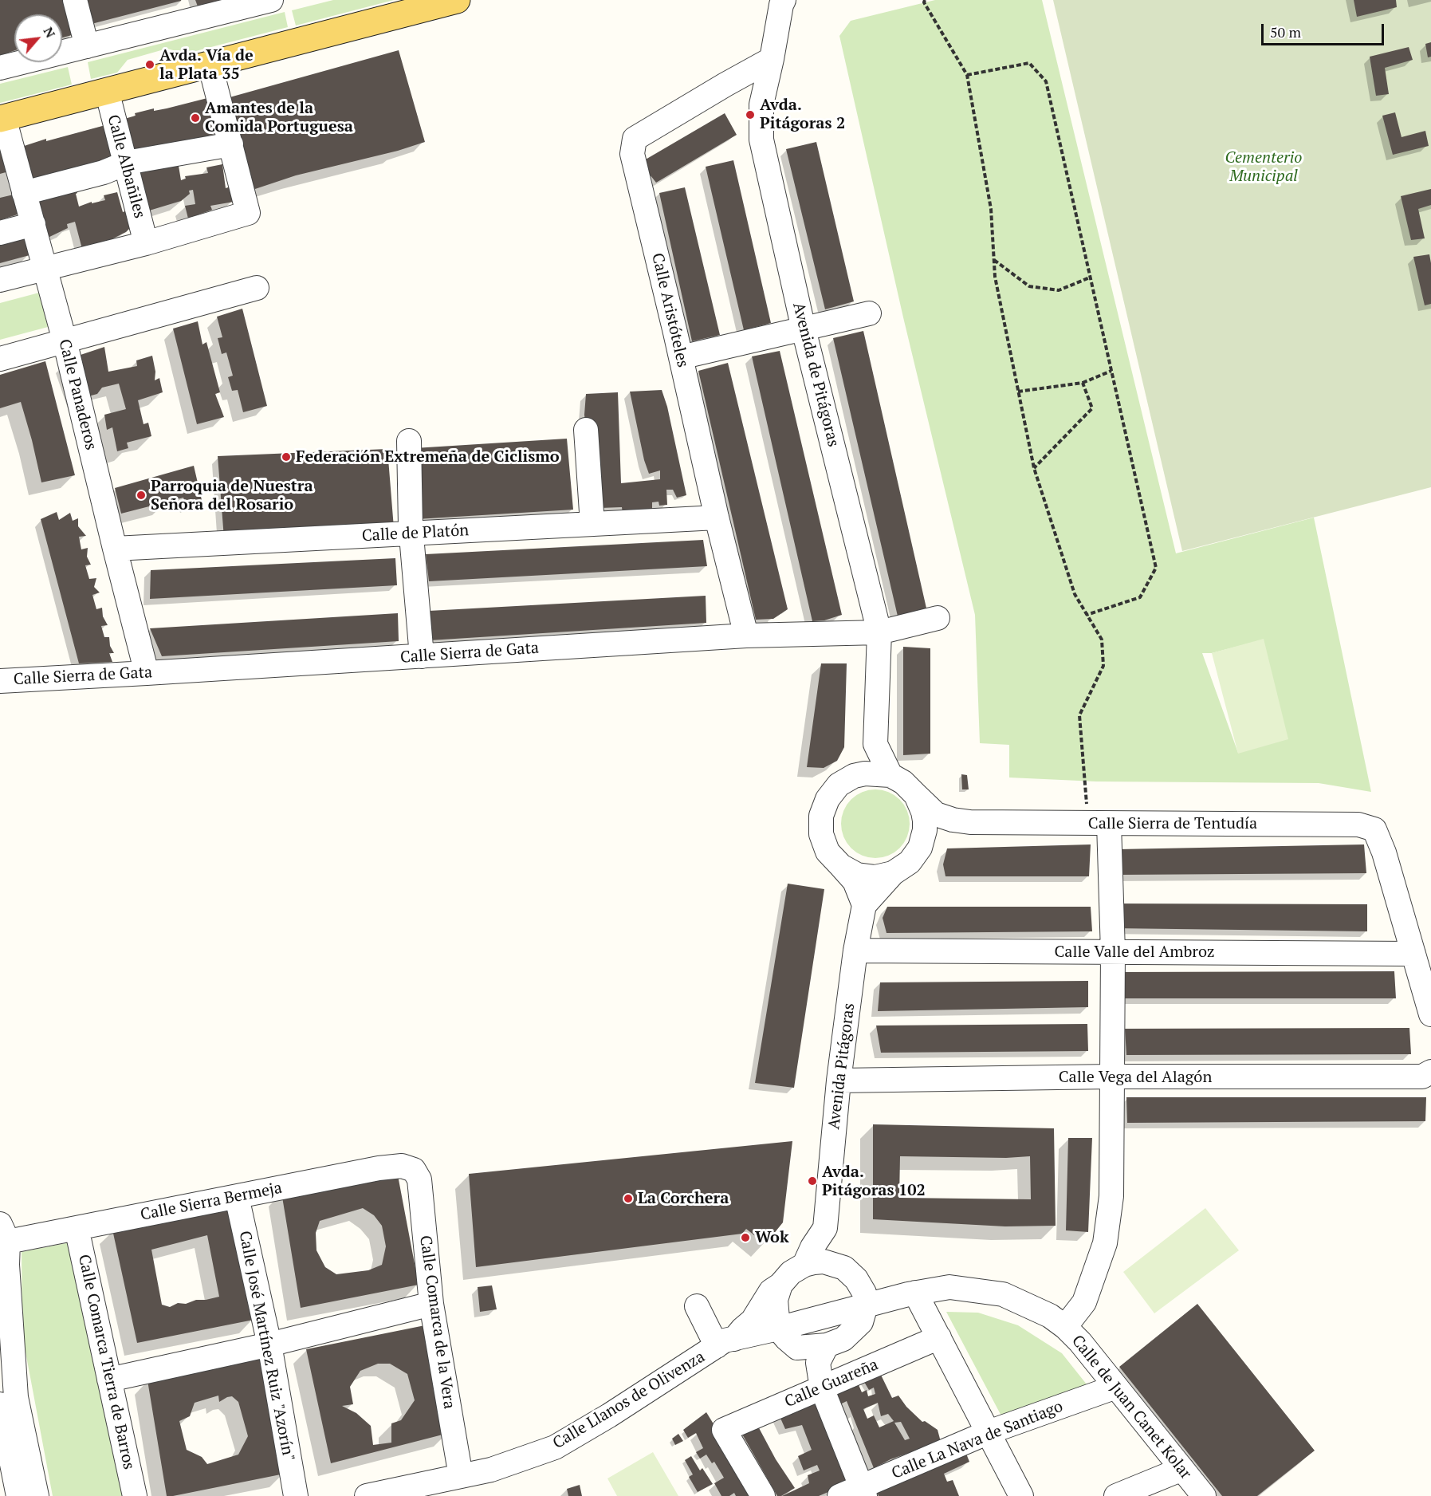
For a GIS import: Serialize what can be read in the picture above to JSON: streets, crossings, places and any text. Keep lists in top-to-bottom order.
{
  "streets": {
    "street": [
      "Calle Albañiles",
      "Calle Aristóteles",
      "Avenida de Pitágoras",
      "Calle Panaderos",
      "Calle de Platón",
      "Calle Sierra de Gata",
      "Calle Sierra de Tentudía",
      "Calle Valle del Ambroz",
      "Avenida Pitágoras",
      "Calle Vega del Alagón",
      "Calle Sierra Bermeja",
      "Calle Comarca de la Vera",
      "Calle José Martínez Ruiz \"Azorín\"",
      "Calle Comarca Tierra de Barros",
      "Calle Guareña",
      "Calle Llanos de Olivenza",
      "Calle de Juan Canet Kolar",
      "Calle La Nava de Santiago"
    ]
  },
  "crossings": [
    ["Calle Aristóteles", "Avenida de Pitágoras"],
    ["Calle Aristóteles", "Calle de Platón"],
    ["Calle Aristóteles", "Calle Sierra de Gata"],
    ["Avenida de Pitágoras", "Calle Sierra de Gata"],
    ["Avenida de Pitágoras", "Calle Sierra de Tentudía"],
    ["Calle Panaderos", "Calle de Platón"],
    ["Calle Panaderos", "Calle Sierra de Gata"],
    ["Calle Sierra de Tentudía", "Calle Valle del Ambroz"],
    ["Calle Valle del Ambroz", "Avenida Pitágoras"],
    ["Avenida Pitágoras", "Calle Vega del Alagón"],
    ["Avenida Pitágoras", "Calle de Juan Canet Kolar"],
    ["Calle Sierra Bermeja", "Calle Comarca de la Vera"],
    ["Calle Sierra Bermeja", "Calle José Martínez Ruiz \"Azorín\""],
    ["Calle Sierra Bermeja", "Calle Comarca Tierra de Barros"],
    ["Calle Comarca de la Vera", "Calle Llanos de Olivenza"],
    ["Calle Llanos de Olivenza", "Calle de Juan Canet Kolar"],
    ["Calle de Juan Canet Kolar", "Calle La Nava de Santiago"]
  ],
  "parks": ["Cementerio Municipal"],
  "places": [
    "Avda. Vía de la Plata 35",
    "Avda. Pitágoras 2",
    "Amantes de la Comida Portuguesa",
    "Federación Extremeña de Ciclismo",
    "Parroquia de Nuestra Señora del Rosario",
    "Avda. Pitágoras 102",
    "La Corchera",
    "Wok"
  ],
  "scale_bar": "50 m",
  "north": "top right"
}
